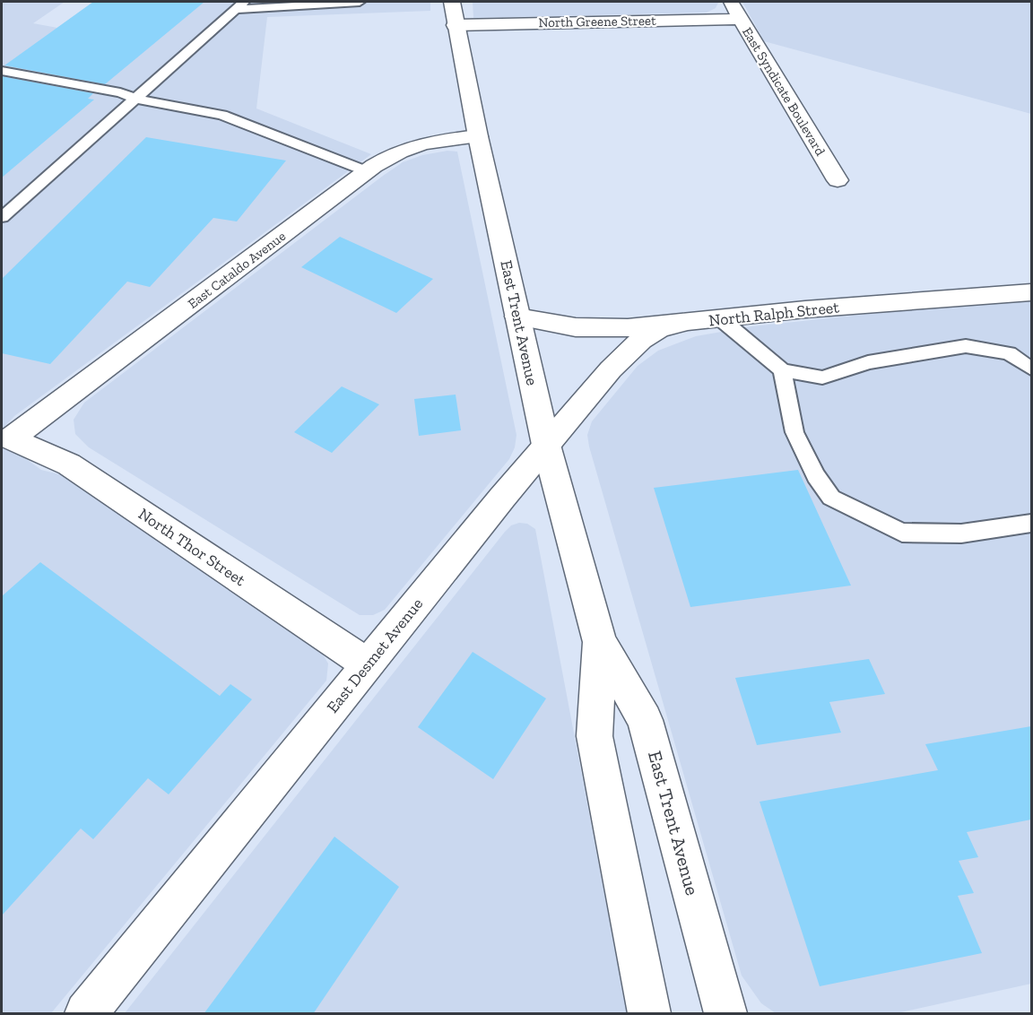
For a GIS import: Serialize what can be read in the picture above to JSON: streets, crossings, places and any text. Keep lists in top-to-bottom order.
{
  "streets": {
    "street": [
      "North Greene Street",
      "East Syndicate Boulevard",
      "East Cataldo Avenue",
      "North Ralph Street",
      "East Trent Avenue",
      "North Thor Street",
      "East Desmet Avenue"
    ]
  },
  "crossings": [
    ["North Greene Street", "East Syndicate Boulevard"],
    ["North Greene Street", "East Trent Avenue"],
    ["East Cataldo Avenue", "East Trent Avenue"],
    ["East Cataldo Avenue", "North Thor Street"],
    ["North Ralph Street", "East Trent Avenue"],
    ["North Ralph Street", "East Desmet Avenue"],
    ["East Trent Avenue", "East Desmet Avenue"],
    ["North Thor Street", "East Desmet Avenue"]
  ]
}
